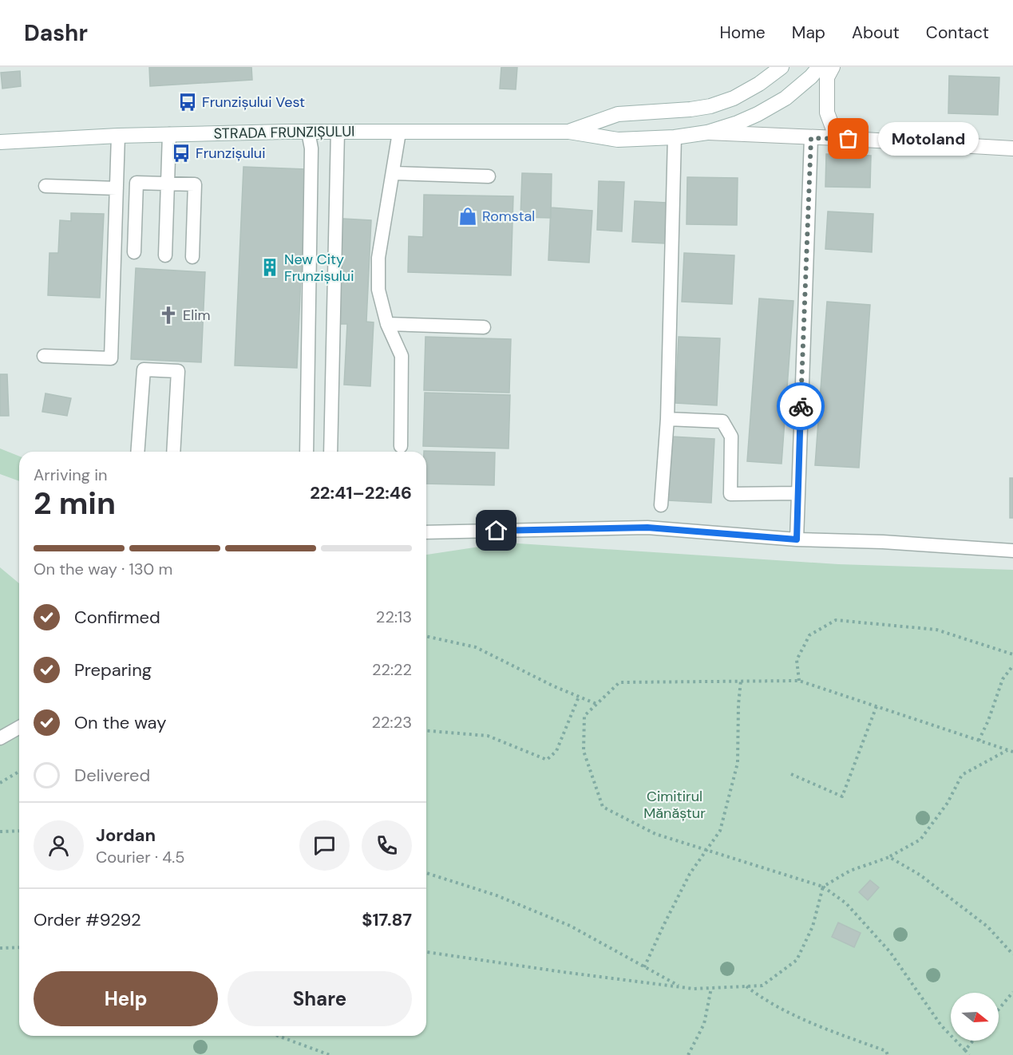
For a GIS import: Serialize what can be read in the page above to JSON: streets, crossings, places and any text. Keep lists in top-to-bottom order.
{
  "streets": {
    "main road": ["STRADA FRUNZIȘULUI"]
  },
  "parks": ["Cimitirul Mănăștur"],
  "places": {
    "bus stop": ["Frunzișului Vest", "Frunzișului"],
    "other": ["Motoland"],
    "shop": ["Romstal"],
    "building": ["New City Frunzișului"],
    "church": ["Elim"]
  },
  "north": "right",
  "page": {
    "header": "Dashr",
    "nav": [
      "Home",
      "Map",
      "About",
      "Contact"
    ],
    "bubble": "Motoland",
    "heading": ["2 min", "Arriving in", "22:41–22:46"],
    "panel": [
      "Jordan",
      "Courier · 4.5",
      "Order #9292",
      "$17.87"
    ],
    "bar": "On the way · 130 m",
    "list": [
      ["Confirmed", "22:13"],
      ["Preparing", "22:22"],
      ["On the way", "22:23"],
      "Delivered"
    ],
    "buttons": ["Help", "Share"]
  }
}
